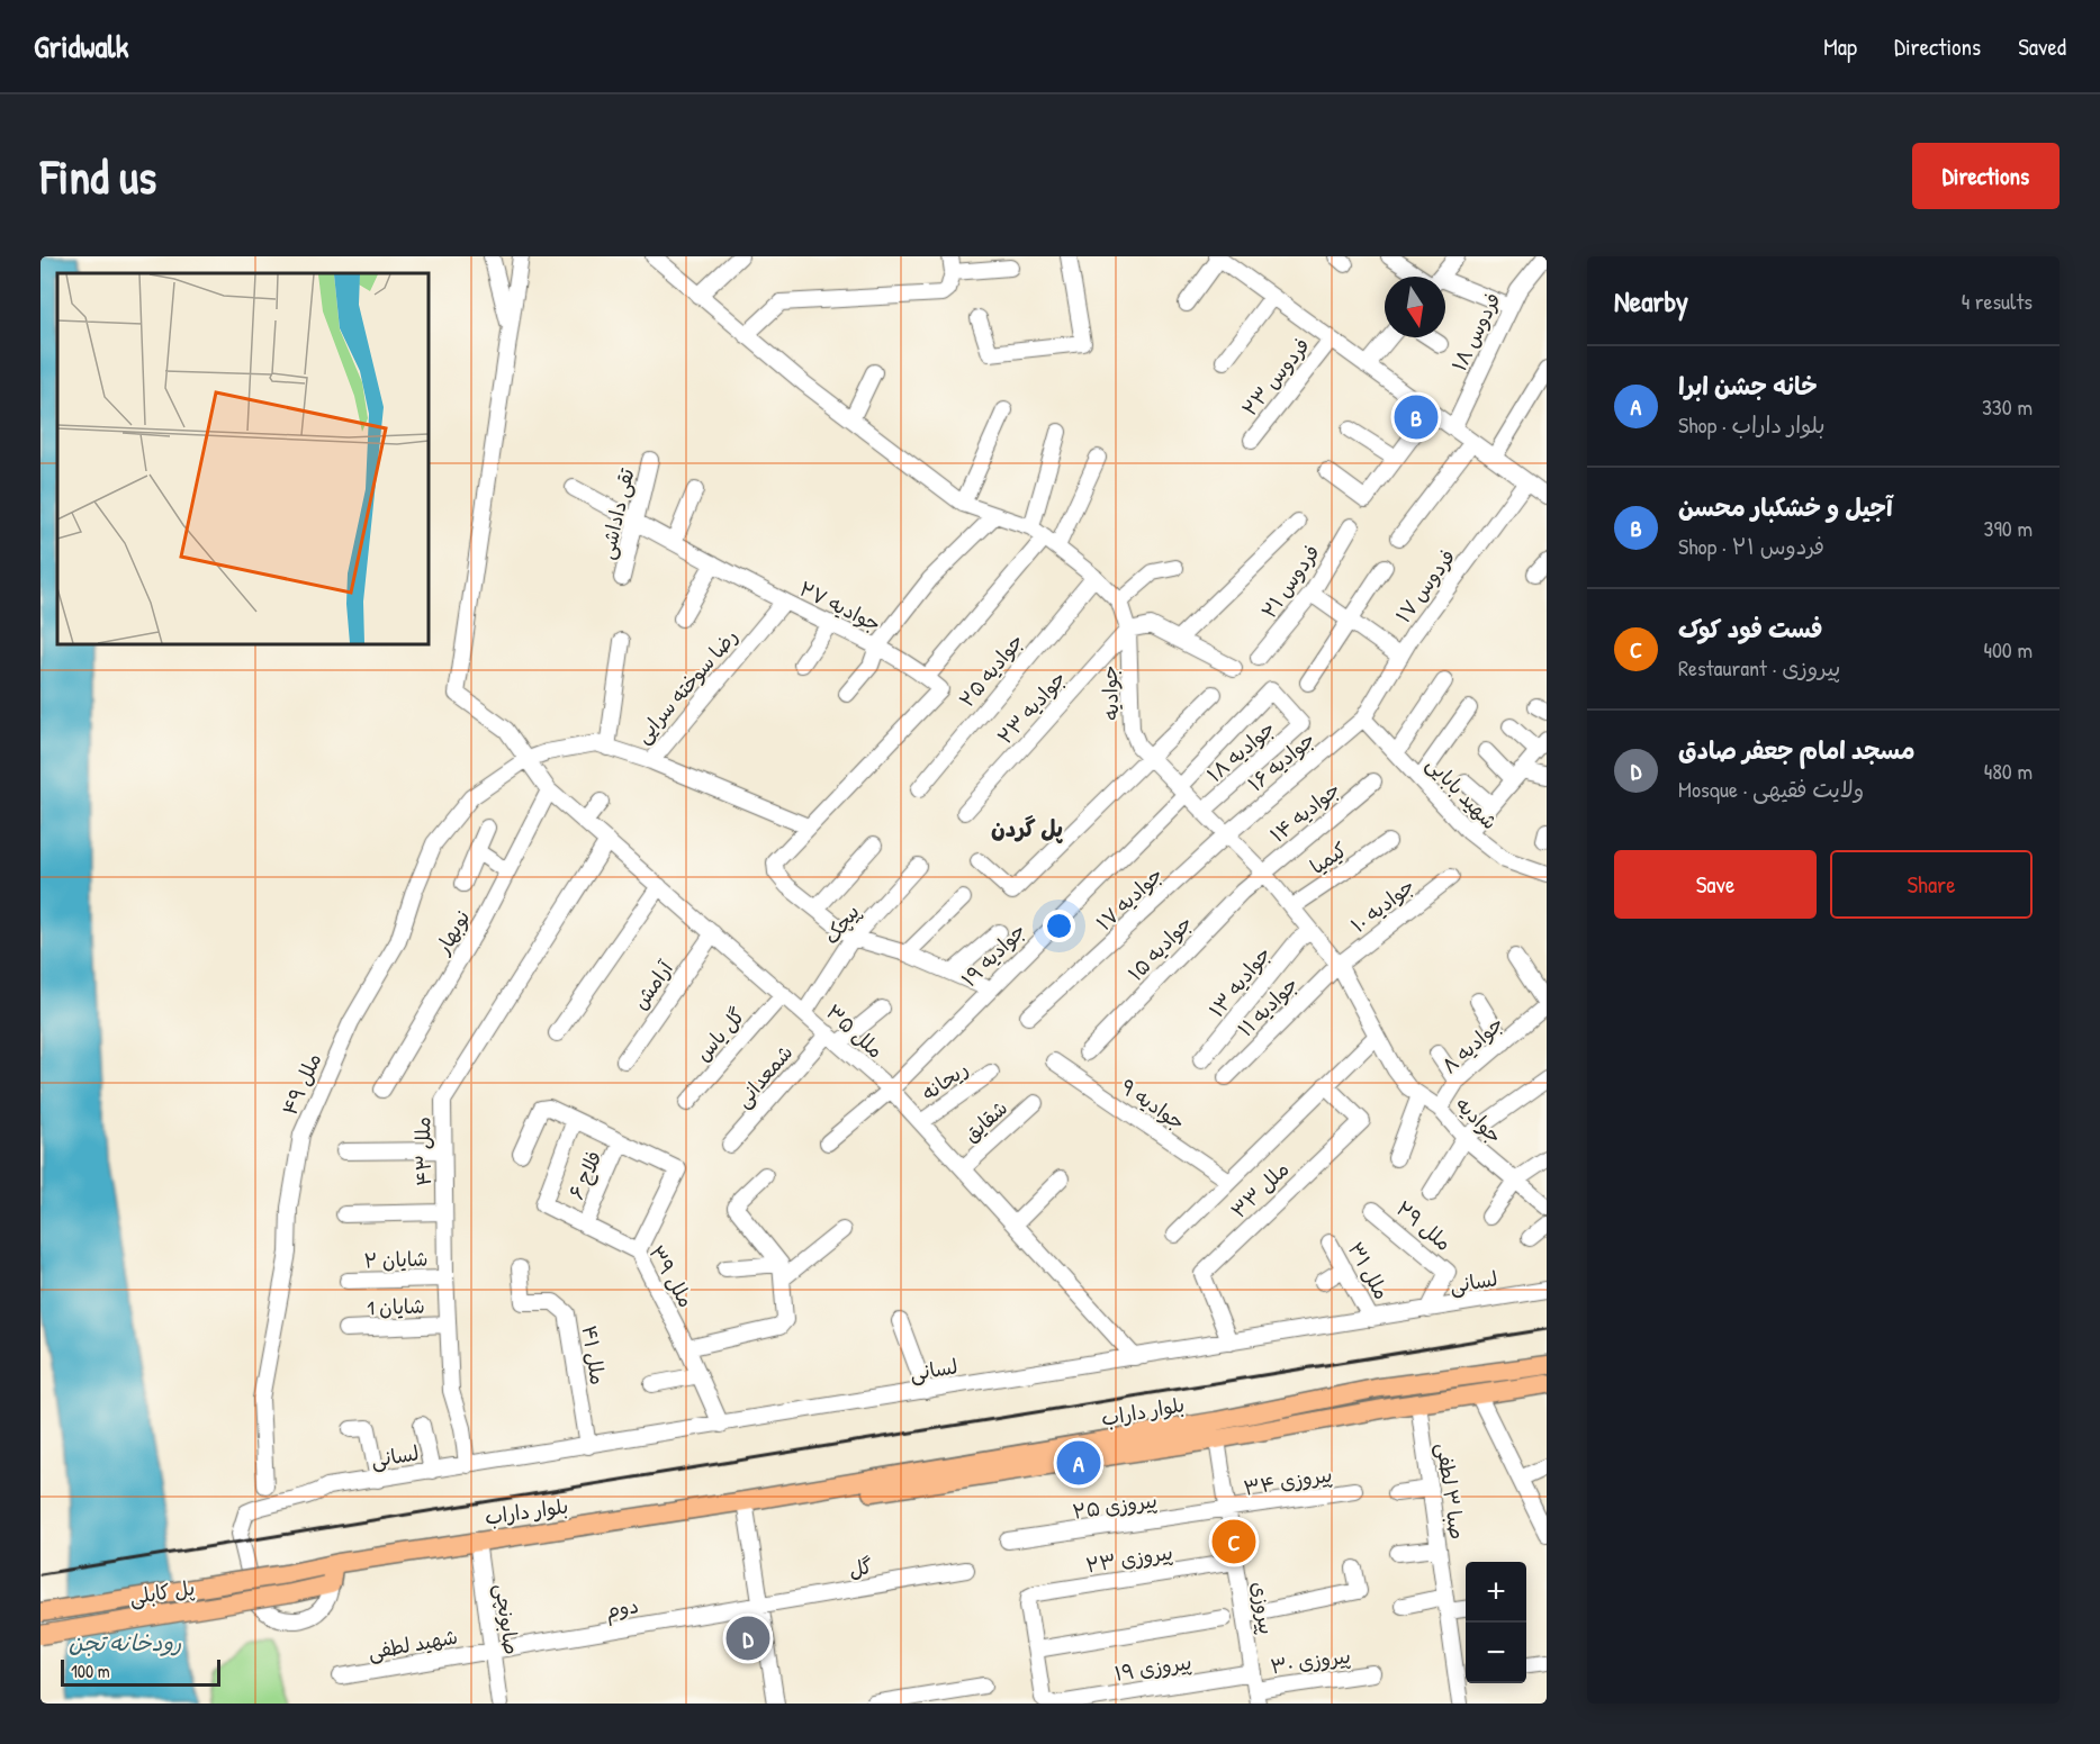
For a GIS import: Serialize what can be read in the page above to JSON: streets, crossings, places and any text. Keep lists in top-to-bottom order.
{
  "streets": {
    "main road": ["بلوار داراب", "پل کابلی"],
    "street": [
      "فردوس ۱۸",
      "فردوس ۲۳",
      "تقی داداشی",
      "فردوس ۲۱",
      "فردوس ۱۷",
      "جوادیه ۲۷",
      "جوادیه ۲۵",
      "رضا سوخته سرایی",
      "جوادیه",
      "جوادیه ۲۳",
      "جوادیه ۱۸",
      "جوادیه ۱۶",
      "شهید بابایی",
      "جوادیه ۱۴",
      "کیمیا",
      "جوادیه ۱۷",
      "جوادیه ۱۰",
      "پیچک",
      "نوبهار",
      "جوادیه ۱۵",
      "جوادیه ۱۹",
      "جوادیه ۱۳",
      "آرامش",
      "جوادیه ۱۱",
      "ملل ۳۵",
      "گل یاس",
      "جوادیه ۸",
      "شمعدانی",
      "ریحانه",
      "ملل ۴۹",
      "جوادیه ۹",
      "شقایق",
      "ملل ۴۳",
      "فلاح ۶",
      "ملل ۳۳",
      "ملل ۲۹",
      "شایان ۲",
      "ملل ۳۱",
      "ملل ۳۹",
      "لسانی",
      "شایان 1",
      "ملل ۴۱",
      "پیروزی ۳۴",
      "صبا ۳ لطفی",
      "پیروزی ۲۵",
      "پیروزی ۲۳",
      "گل",
      "دوم",
      "پیروزی",
      "صابونچی",
      "شهید لطفی",
      "پیروزی ۳۰",
      "پیروزی ۱۹"
    ]
  },
  "crossings": [
    ["تقی داداشی", "جوادیه ۲۷"],
    ["فردوس ۱۷", "جوادیه ۱۶"],
    ["فردوس ۱۷", "شهید بابایی"],
    ["جوادیه ۲۷", "رضا سوخته سرایی"],
    ["جوادیه ۲۵", "جوادیه"],
    ["رضا سوخته سرایی", "ملل ۳۵"],
    ["رضا سوخته سرایی", "ملل ۴۹"],
    ["جوادیه", "جوادیه ۲۳"],
    ["جوادیه", "جوادیه ۱۸"],
    ["جوادیه", "جوادیه ۱۶"],
    ["جوادیه", "جوادیه ۱۴"],
    ["جوادیه", "کیمیا"],
    ["جوادیه", "جوادیه ۱۷"],
    ["جوادیه", "جوادیه ۱۰"],
    ["جوادیه", "جوادیه ۱۵"],
    ["جوادیه", "جوادیه ۱۹"],
    ["جوادیه", "جوادیه ۱۳"],
    ["جوادیه", "جوادیه ۱۱"],
    ["جوادیه", "جوادیه ۸"],
    ["جوادیه ۱۸", "جوادیه ۱۹"],
    ["جوادیه ۱۶", "شهید بابایی"],
    ["جوادیه ۱۶", "جوادیه ۱۷"],
    ["جوادیه ۱۴", "جوادیه ۱۵"],
    ["جوادیه ۱۰", "جوادیه ۱۱"],
    ["پیچک", "ملل ۳۵"],
    ["نوبهار", "ملل ۳۵"],
    ["جوادیه ۱۹", "ملل ۳۵"],
    ["آرامش", "ملل ۳۵"],
    ["ملل ۳۵", "گل یاس"],
    ["ملل ۳۵", "شمعدانی"],
    ["ملل ۳۵", "ریحانه"],
    ["ملل ۳۵", "ملل ۴۹"],
    ["ملل ۳۵", "شقایق"],
    ["ملل ۳۵", "ملل ۴۳"],
    ["ملل ۳۵", "لسانی"],
    ["ملل ۴۳", "شایان ۲"],
    ["ملل ۴۳", "لسانی"],
    ["ملل ۴۳", "شایان 1"],
    ["فلاح ۶", "ملل ۳۹"],
    ["ملل ۳۳", "لسانی"],
    ["ملل ۲۹", "لسانی"],
    ["ملل ۳۱", "لسانی"],
    ["ملل ۳۹", "لسانی"],
    ["لسانی", "ملل ۴۱"],
    ["لسانی", "پل کابلی"],
    ["بلوار داراب", "صبا ۳ لطفی"],
    ["بلوار داراب", "پل کابلی"],
    ["بلوار داراب", "پیروزی"],
    ["بلوار داراب", "صابونچی"],
    ["پیروزی ۳۴", "پیروزی ۲۵"],
    ["پیروزی ۳۴", "پیروزی"],
    ["پیروزی ۲۵", "پیروزی"],
    ["پیروزی ۲۳", "پیروزی"],
    ["گل", "دوم"],
    ["دوم", "صابونچی"],
    ["دوم", "شهید لطفی"],
    ["پیروزی", "پیروزی ۳۰"],
    ["پیروزی", "پیروزی ۱۹"],
    ["صابونچی", "شهید لطفی"]
  ],
  "districts": ["پل گردن"],
  "water": ["رودخانه تجن"],
  "scale_bar": "100 m",
  "north": "bottom",
  "page": {
    "header": "Gridwalk",
    "nav": ["Map", "Directions", "Saved"],
    "buttons": [
      "Directions",
      ["Save", "Share"]
    ],
    "title": "Find us",
    "heading": ["Nearby", "4 results"],
    "list": [
      {
        "mark": "A",
        "name": "خانه جشن ابرا",
        "note": "Shop · بلوار داراب",
        "value": "330 m"
      },
      {
        "mark": "B",
        "name": "آجیل و خشکبار محسن",
        "note": "Shop · فردوس ۲۱",
        "value": "390 m"
      },
      {
        "mark": "C",
        "name": "فست فود کوک",
        "note": "Restaurant · پیروزی",
        "value": "400 m"
      },
      {
        "mark": "D",
        "name": "مسجد امام جعفر صادق",
        "note": "Mosque · ولایت فقیهی",
        "value": "480 m"
      }
    ],
    "pins": [
      "B",
      "A",
      "C",
      "D"
    ],
    "map_buttons": ["+", "−"],
    "scale": "100 m"
  }
}
